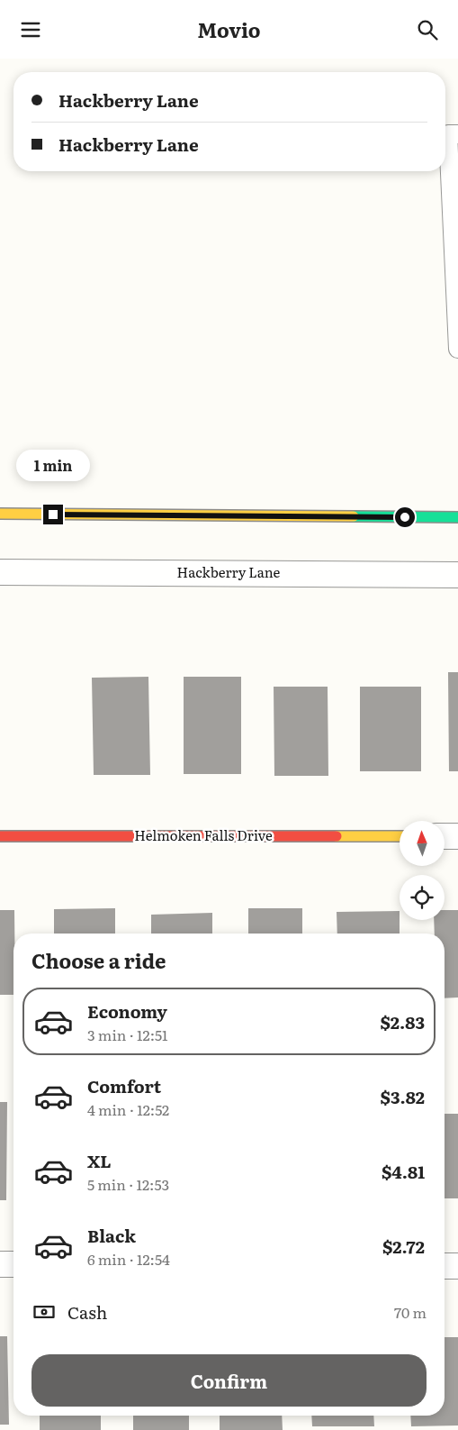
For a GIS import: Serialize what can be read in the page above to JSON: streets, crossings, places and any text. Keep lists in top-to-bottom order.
{
  "streets": {
    "street": ["Hackberry Lane", "Helmoken Falls Drive"]
  },
  "north": "top",
  "page": {
    "header": "Movio",
    "banner": ["Hackberry Lane", "Hackberry Lane"],
    "bubble": "1 min",
    "heading": "Choose a ride",
    "list": [
      {
        "name": "Economy",
        "note": "3 min · 12:51",
        "value": "$2.83"
      },
      {
        "name": "Comfort",
        "note": "4 min · 12:52",
        "value": "$3.82"
      },
      {
        "name": "XL",
        "note": "5 min · 12:53",
        "value": "$4.81"
      },
      {
        "name": "Black",
        "note": "6 min · 12:54",
        "value": "$2.72"
      }
    ],
    "pay": ["Cash", "70 m"],
    "buttons": "Confirm"
  }
}
